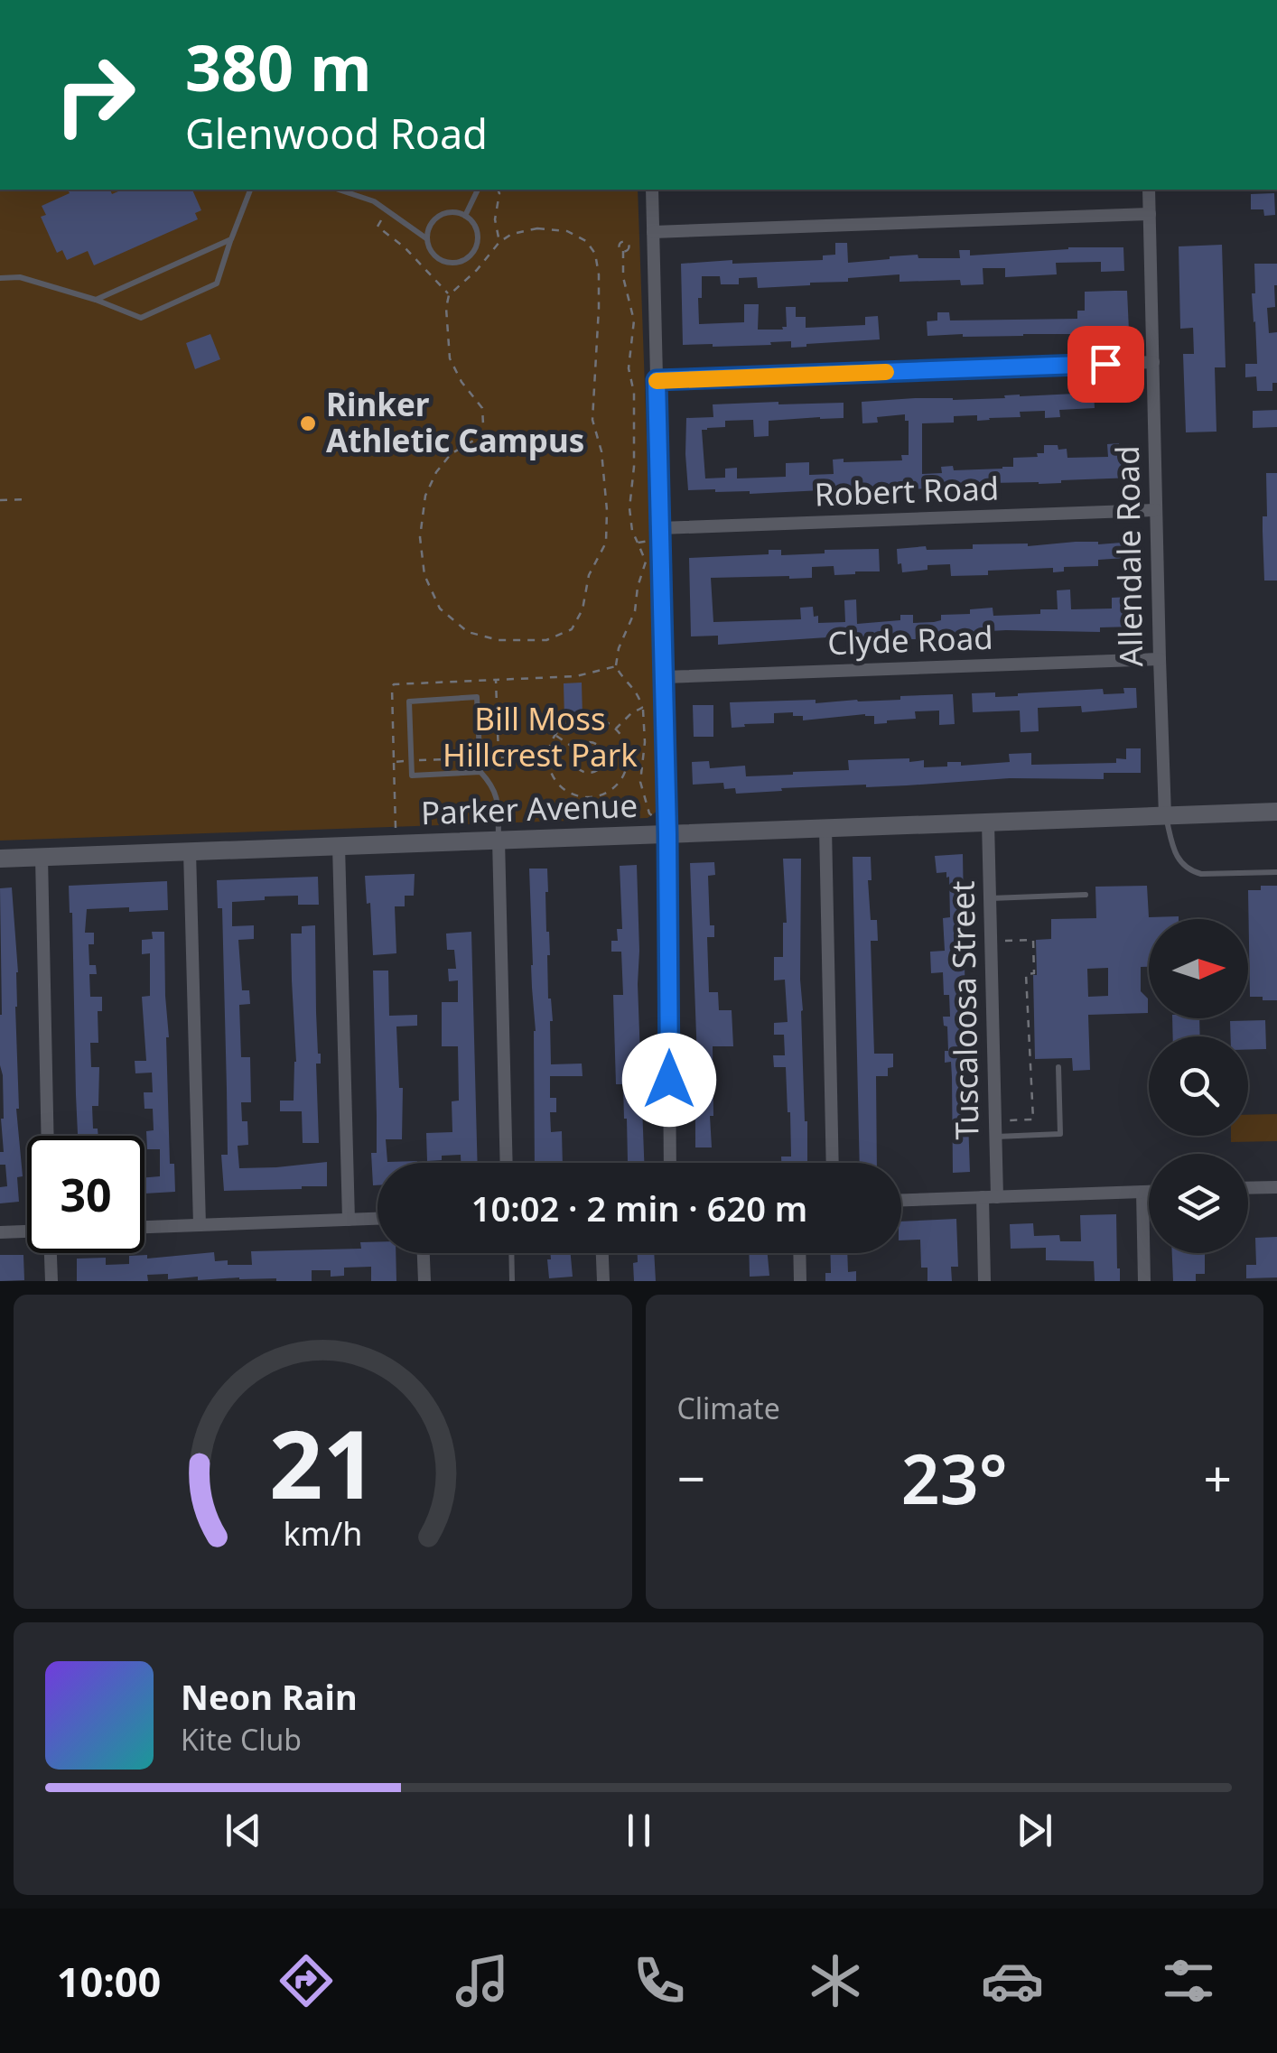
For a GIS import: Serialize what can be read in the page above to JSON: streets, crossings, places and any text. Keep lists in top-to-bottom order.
{
  "streets": {
    "street": [
      "Robert Road",
      "Allendale Road",
      "Clyde Road",
      "Parker Avenue",
      "Tuscaloosa Street"
    ]
  },
  "crossings": [
    ["Robert Road", "Allendale Road"],
    ["Allendale Road", "Clyde Road"],
    ["Allendale Road", "Parker Avenue"],
    ["Parker Avenue", "Tuscaloosa Street"]
  ],
  "parks": ["Bill Moss Hillcrest Park"],
  "places": ["Rinker Athletic Campus"],
  "north": "right",
  "page": {
    "turn": ["380 m", "Glenwood Road"],
    "limit": "30",
    "trip": "10:02 · 2 min · 620 m",
    "tile": "Climate",
    "heat": ["−", "23°", "+"],
    "song": ["Neon Rain", "Kite Club"],
    "tabs": "10:00",
    "gauge": ["21", "km/h"]
  }
}
